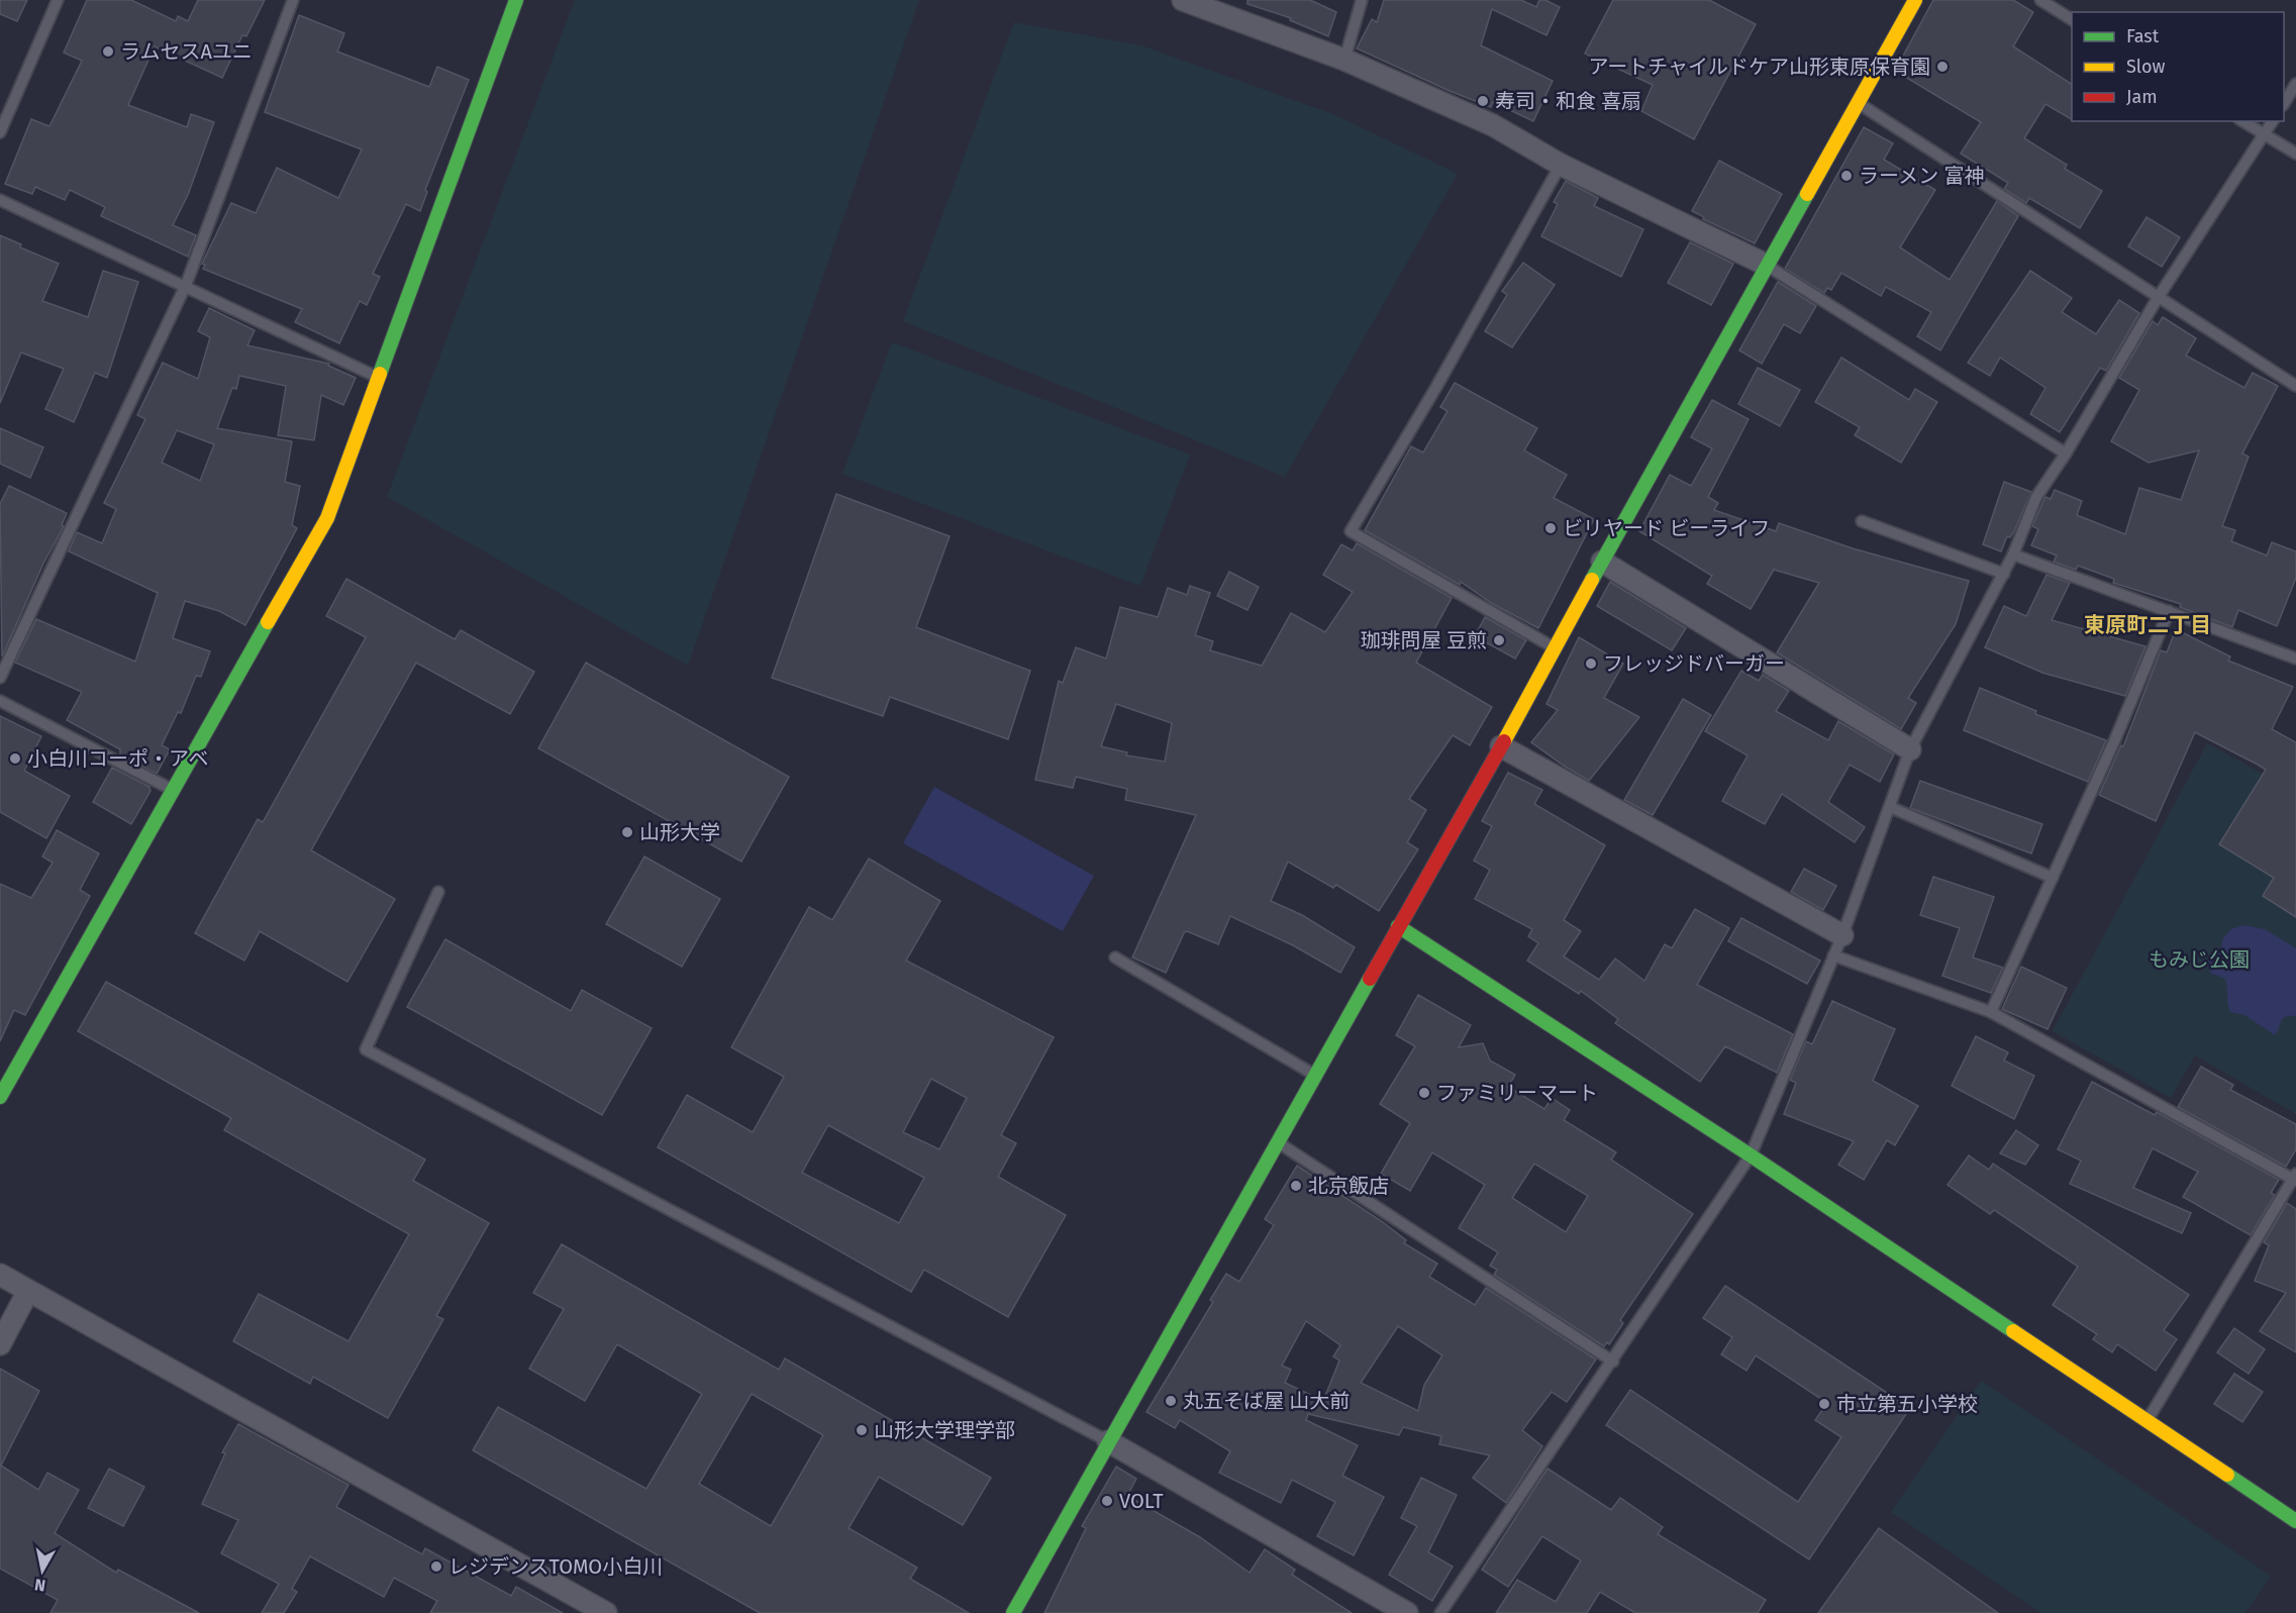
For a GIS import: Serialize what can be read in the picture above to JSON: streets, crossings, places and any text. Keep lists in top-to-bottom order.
{
  "districts": ["東原町二丁目"],
  "parks": ["もみじ公園"],
  "places": [
    "ラムセスAユニ",
    "アートチャイルドケア山形東原保育園",
    "寿司・和食 喜扇",
    "ラーメン 富神",
    "ビリヤード ビーライフ",
    "珈琲問屋 豆煎",
    "フレッジドバーガー",
    "小白川コーポ・アベ",
    "山形大学",
    "ファミリーマート",
    "北京飯店",
    "丸五そば屋 山大前",
    "市立第五小学校",
    "山形大学理学部",
    "VOLT",
    "レジデンスTOMO小白川"
  ],
  "legend": ["Fast", "Slow", "Jam"],
  "north": "bottom"
}
